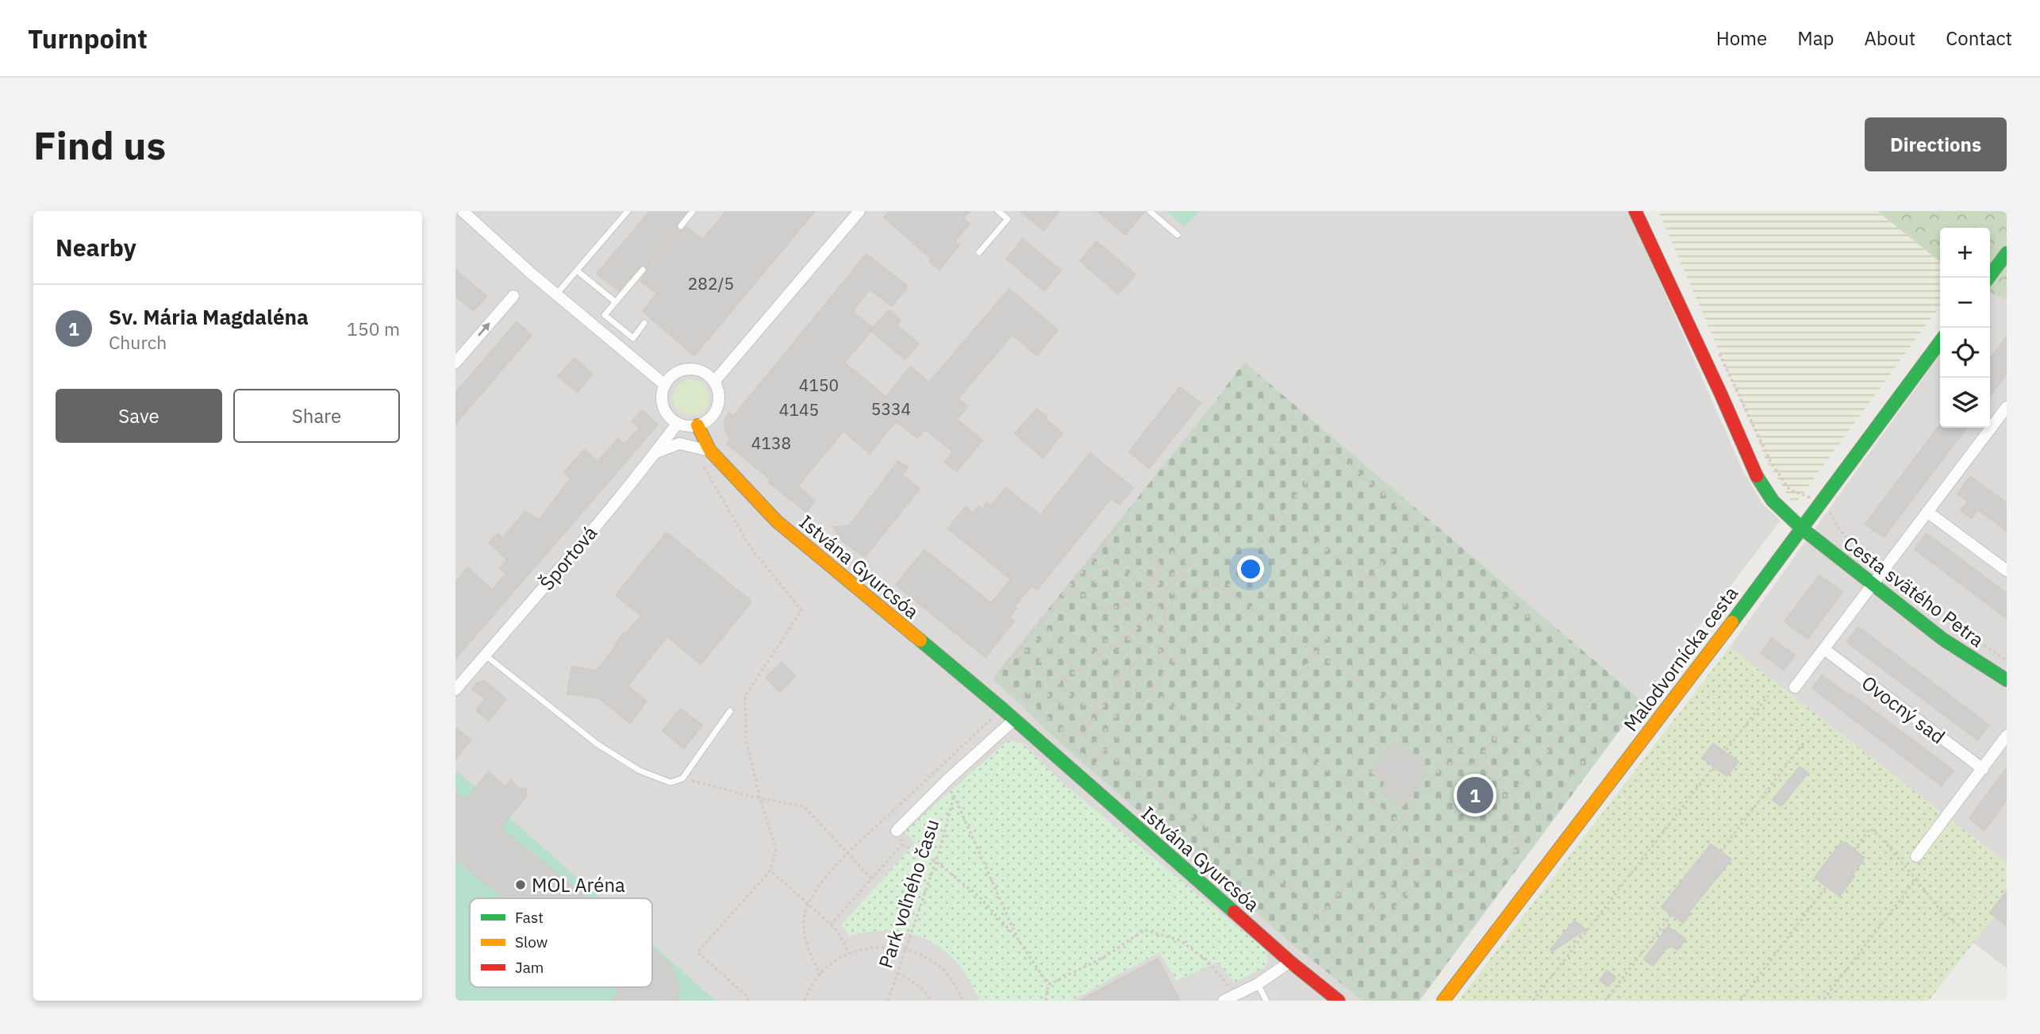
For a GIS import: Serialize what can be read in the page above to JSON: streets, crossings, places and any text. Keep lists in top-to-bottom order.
{
  "streets": {
    "street": [
      "Športová",
      "Istvána Gyurcsóa",
      "Cesta svätého Petra",
      "Malodvornícka cesta",
      "Ovocný sad"
    ],
    "path": ["Park voľného času"]
  },
  "crossings": [
    ["Športová", "Istvána Gyurcsóa"],
    ["Cesta svätého Petra", "Malodvornícka cesta"]
  ],
  "places": ["MOL Aréna"],
  "house_numbers": [
    "282/5",
    "4150",
    "5334",
    "4145",
    "4138"
  ],
  "legend": ["Fast", "Slow", "Jam"],
  "page": {
    "header": "Turnpoint",
    "nav": [
      "Home",
      "Map",
      "About",
      "Contact"
    ],
    "buttons": [
      "Directions",
      ["Save", "Share"]
    ],
    "title": "Find us",
    "heading": "Nearby",
    "map_buttons": ["+", "−"],
    "list": [
      {
        "mark": "1",
        "name": "Sv. Mária Magdaléna",
        "note": "Church",
        "value": "150 m"
      }
    ],
    "pins": "1"
  }
}
